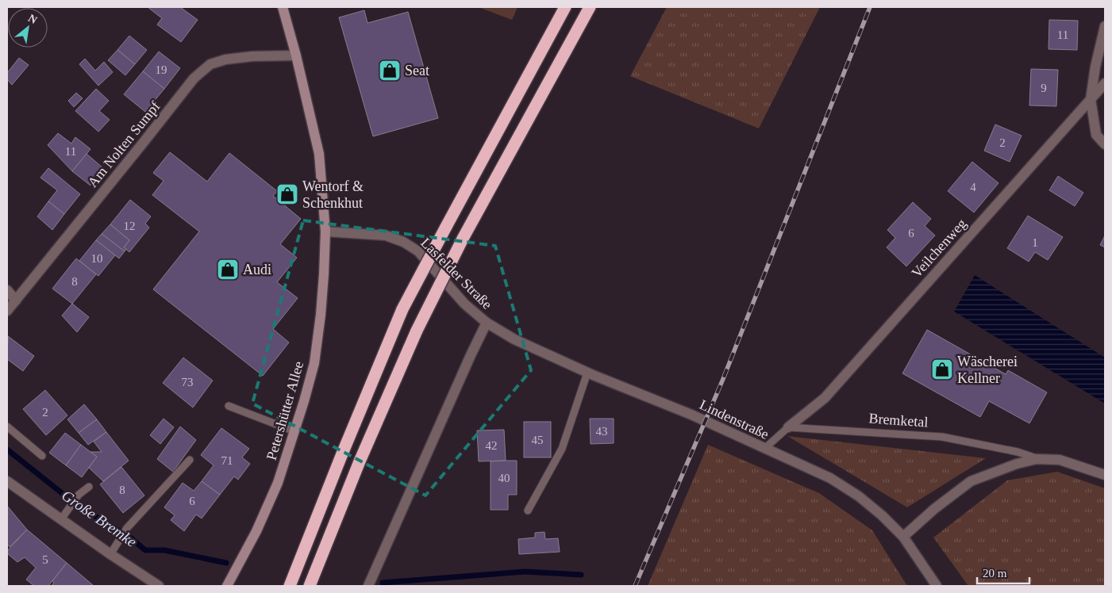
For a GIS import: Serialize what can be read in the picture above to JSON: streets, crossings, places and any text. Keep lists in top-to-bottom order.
{
  "streets": {
    "street": [
      "Am Nolten Sumpf",
      "Veilchenweg",
      "Lasfelder Straße",
      "Petershütter Allee",
      "Lindenstraße",
      "Bremketal"
    ]
  },
  "crossings": [
    ["Veilchenweg", "Bremketal"],
    ["Lasfelder Straße", "Petershütter Allee"],
    ["Lasfelder Straße", "Lindenstraße"],
    ["Lindenstraße", "Bremketal"]
  ],
  "water": ["Große Bremke"],
  "places": {
    "shop": [
      "Seat",
      "Wentorf & Schenkhut",
      "Audi",
      "Wäscherei Kellner"
    ]
  },
  "house_numbers": [
    "11",
    "19",
    "9",
    "2",
    "11",
    "4",
    "12",
    "6",
    "1",
    "10",
    "8",
    "73",
    "2",
    "43",
    "45",
    "42",
    "71",
    "40",
    "8",
    "6",
    "5"
  ],
  "scale_bar": "20 m",
  "north": "top right"
}
